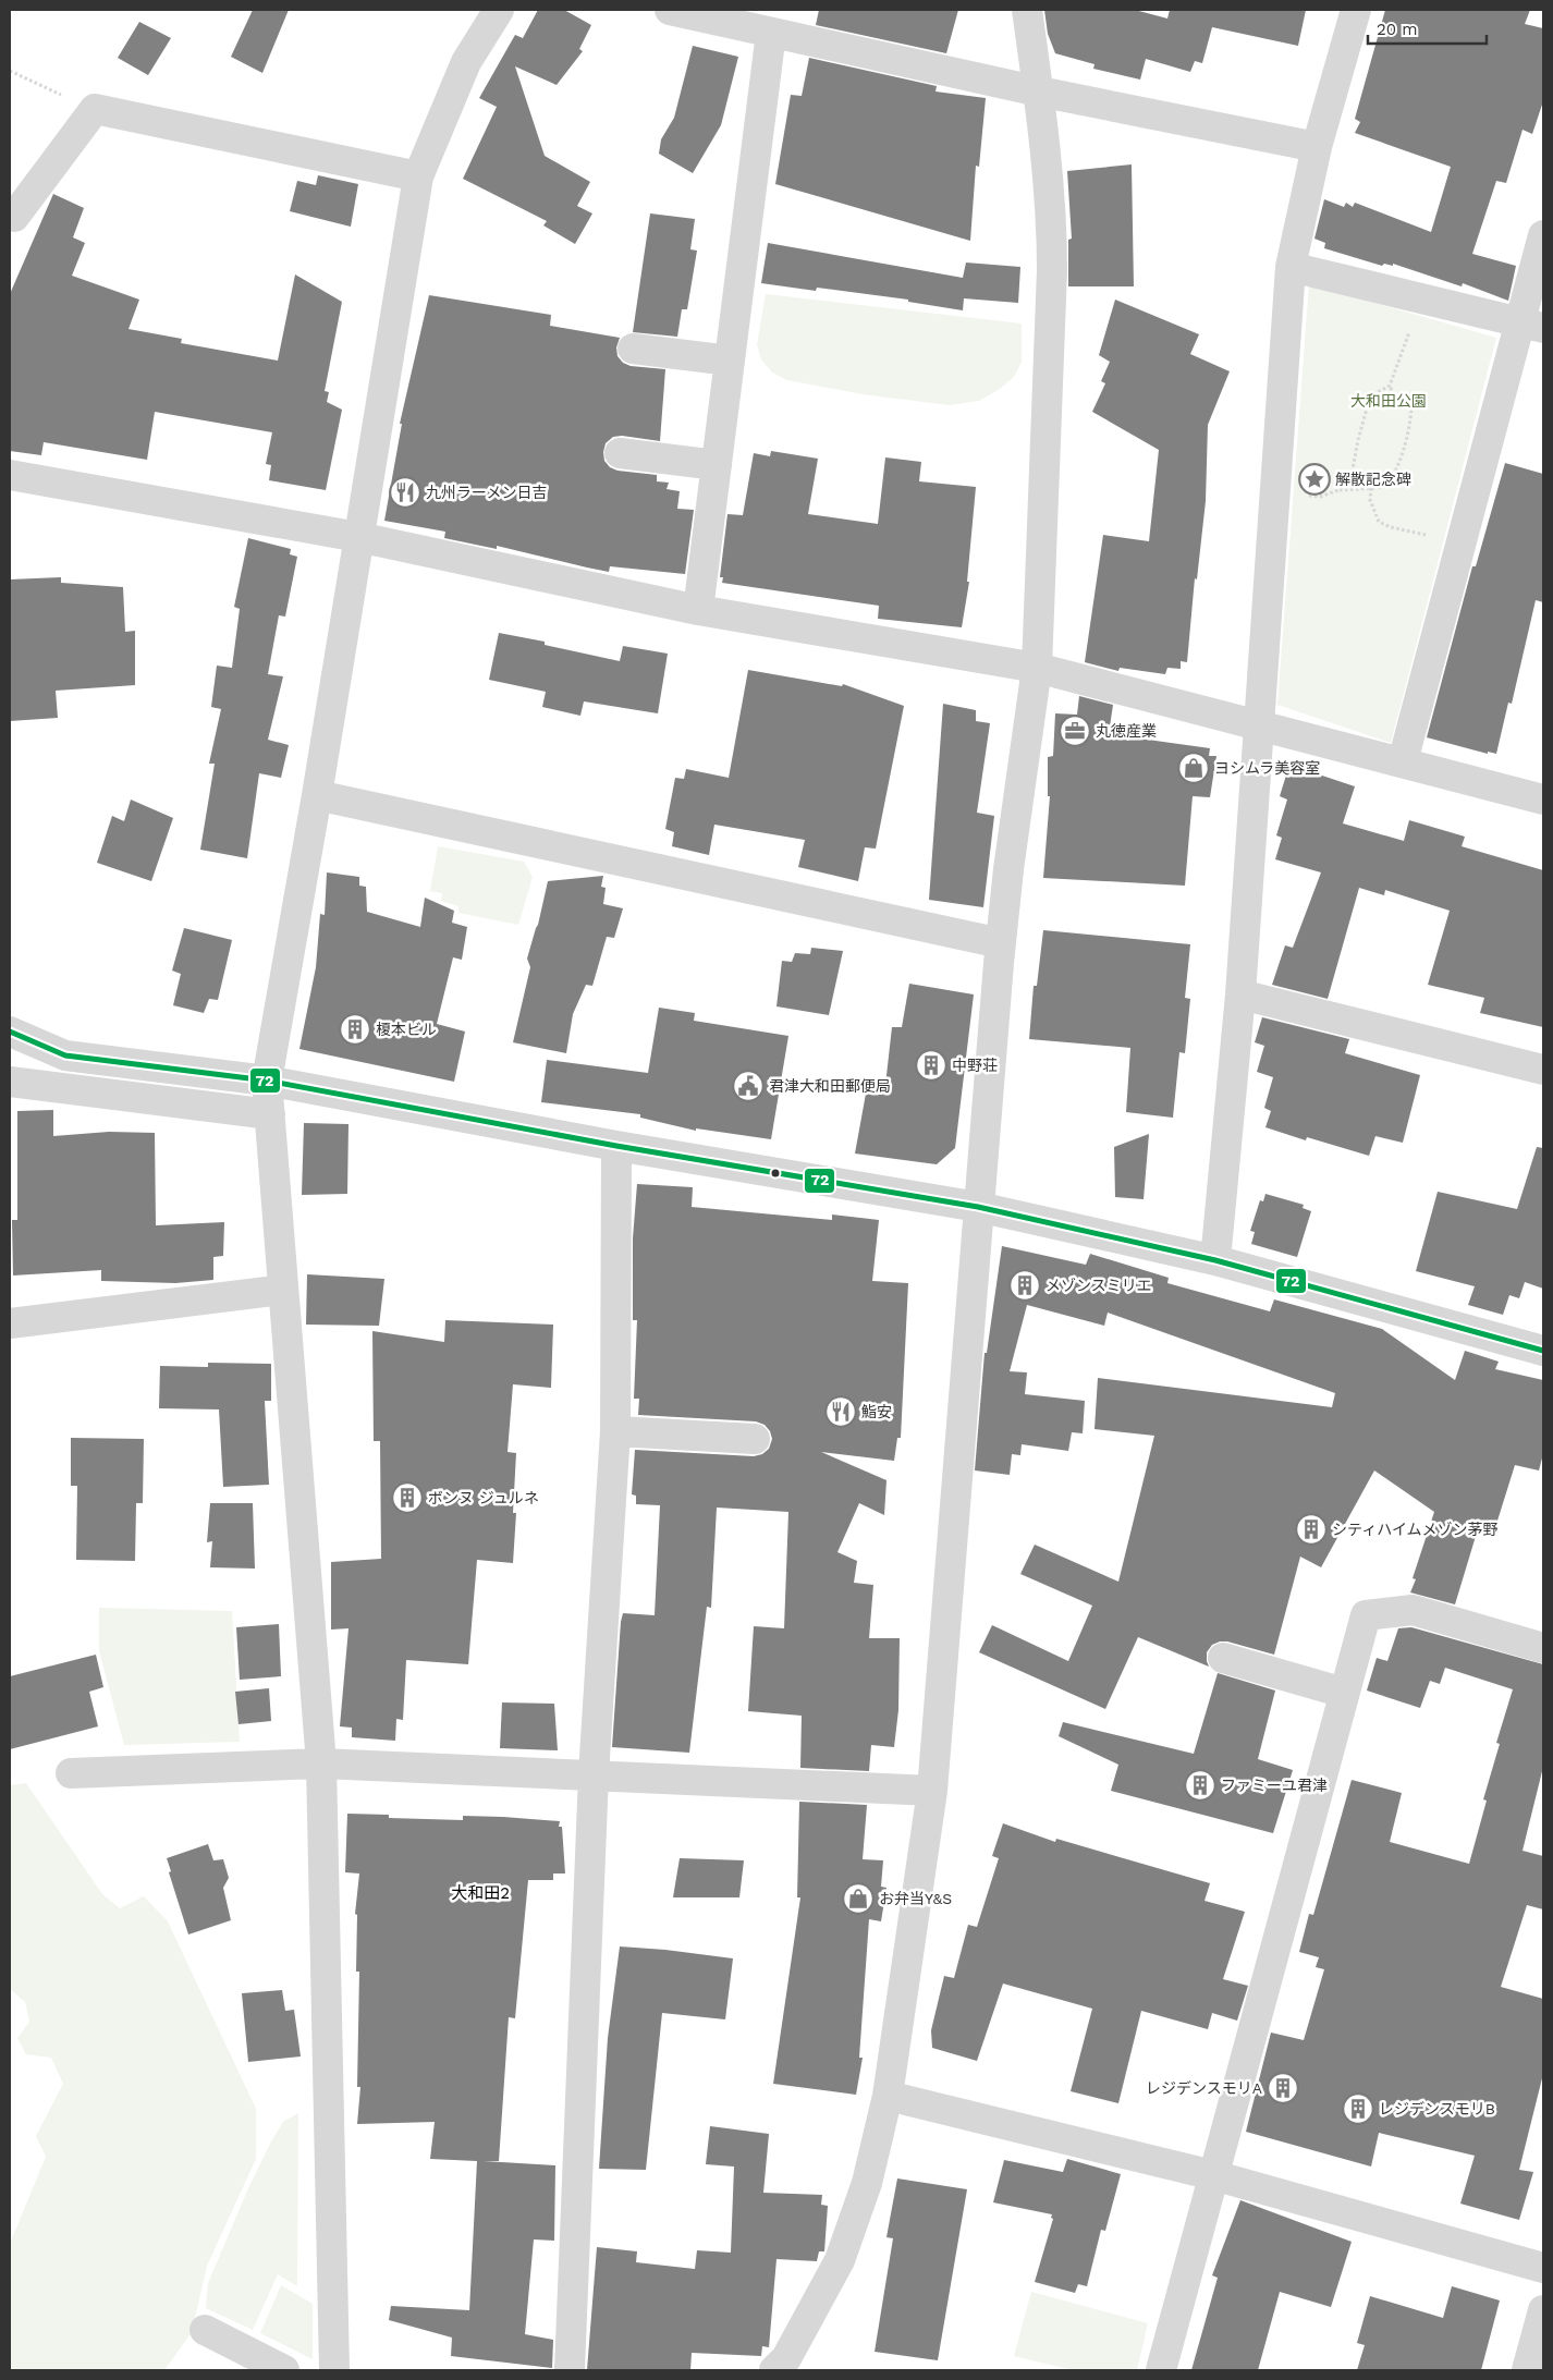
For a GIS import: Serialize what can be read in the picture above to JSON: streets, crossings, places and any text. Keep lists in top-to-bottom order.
{
  "districts": ["大和田2"],
  "parks": ["大和田公園"],
  "places": {
    "place": ["解散記念碑"],
    "restaurant": ["九州ラーメン日吉", "鮨安"],
    "office": ["丸徳産業"],
    "shop": ["ヨシムラ美容室", "お弁当Y&S"],
    "building": [
      "榎本ビル",
      "中野荘",
      "メゾンスミリエ",
      "ボンヌ ジュルネ",
      "シティハイムメゾン茅野",
      "ファミーユ君津",
      "レジデンスモリA",
      "レジデンスモリB"
    ],
    "public building": ["君津大和田郵便局"]
  },
  "lines": ["transit line 72"],
  "scale_bar": "20 m"
}
